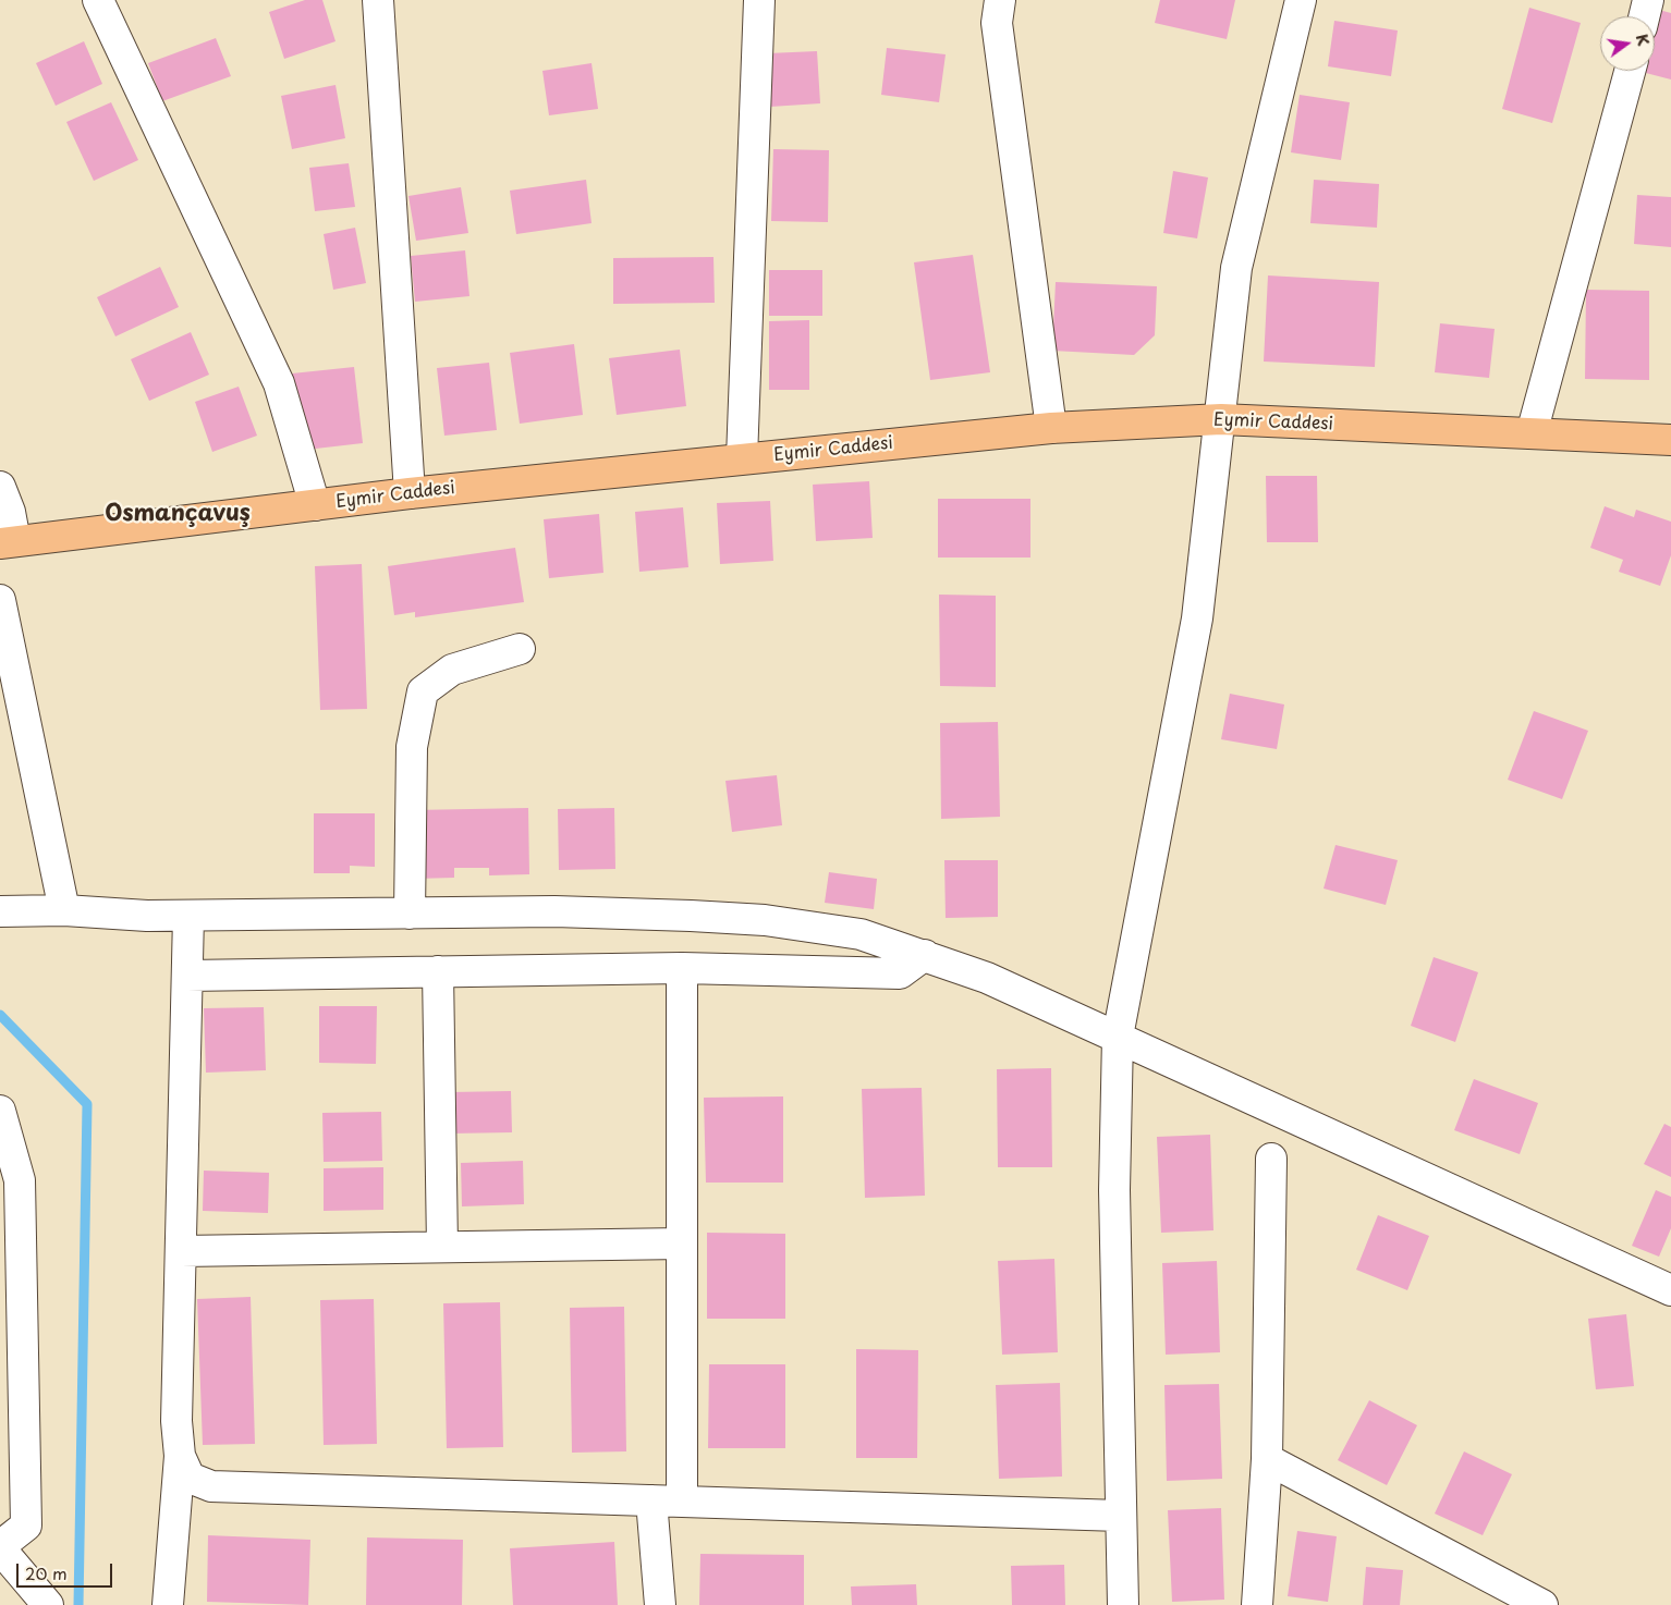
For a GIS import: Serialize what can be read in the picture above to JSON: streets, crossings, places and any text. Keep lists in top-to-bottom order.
{
  "streets": {
    "main road": ["Eymir Caddesi"]
  },
  "districts": ["Osmançavuş"],
  "scale_bar": "20 m",
  "north": "right"
}
